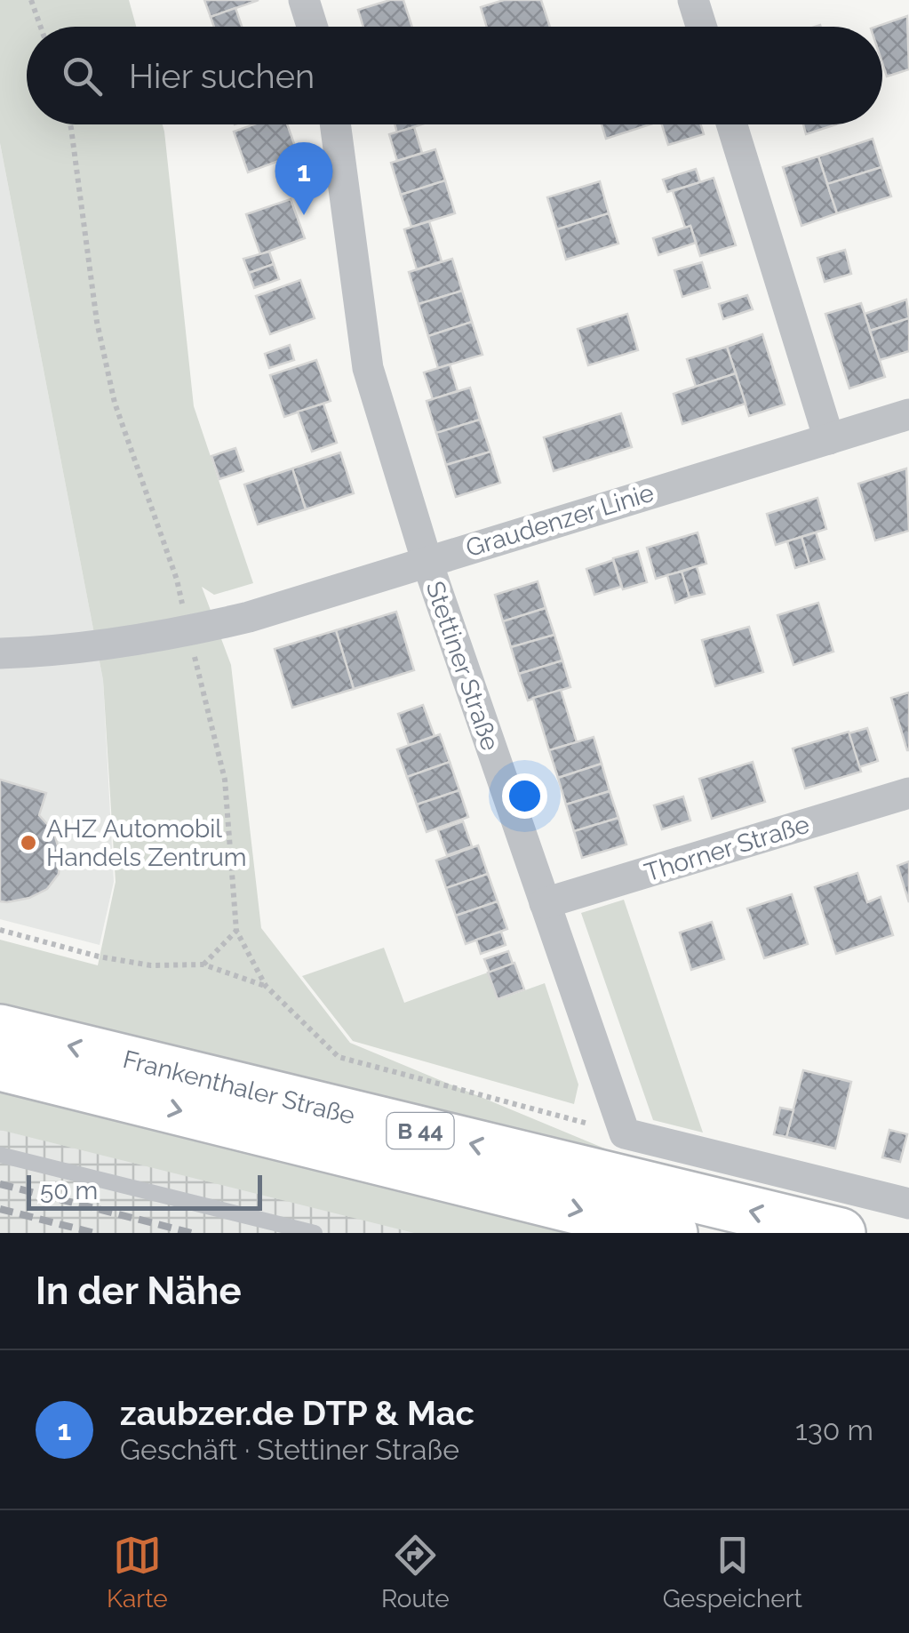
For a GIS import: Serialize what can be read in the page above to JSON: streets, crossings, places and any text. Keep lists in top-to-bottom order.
{
  "streets": {
    "main road": ["Frankenthaler Straße", "B 44"],
    "street": ["Graudenzer Linie", "Stettiner Straße", "Thorner Straße"]
  },
  "crossings": [
    ["Graudenzer Linie", "Stettiner Straße"],
    ["Stettiner Straße", "Thorner Straße"]
  ],
  "places": ["AHZ Automobil Handels Zentrum"],
  "scale_bar": "50 m",
  "page": {
    "search": "Hier suchen",
    "pins": "1",
    "scale": "50 m",
    "heading": "In der Nähe",
    "list": [
      {
        "mark": "1",
        "name": "zaubzer.de DTP & Mac",
        "note": "Geschäft · Stettiner Straße",
        "value": "130 m"
      }
    ],
    "nav": ["Karte", "Route", "Gespeichert"]
  }
}
